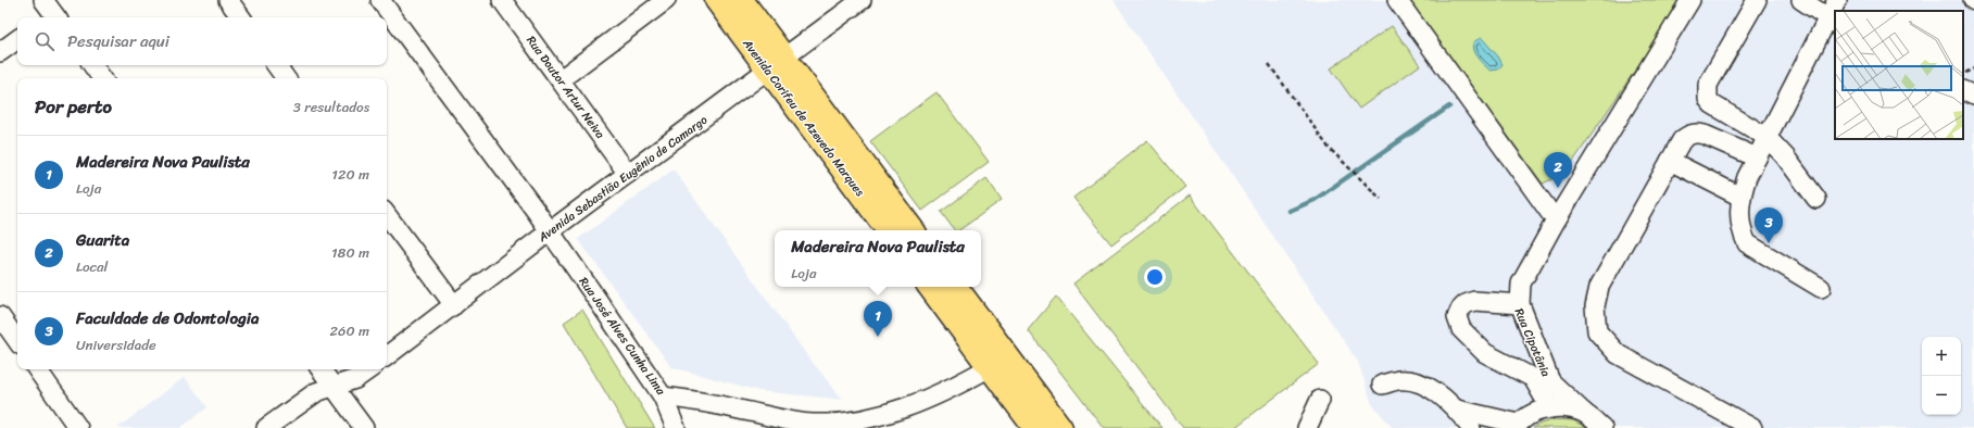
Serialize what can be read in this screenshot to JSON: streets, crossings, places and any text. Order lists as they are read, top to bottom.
{
  "streets": {
    "main road": ["Avenida Corifeu de Azevedo Marques"],
    "street": [
      "Rua Doutor Artur Neiva",
      "Avenida Sebastião Eugênio de Camargo",
      "Rua José Alves Cunha Lima",
      "Rua Cipotânia"
    ]
  },
  "crossings": [
    ["Rua Doutor Artur Neiva", "Avenida Sebastião Eugênio de Camargo"],
    ["Avenida Corifeu de Azevedo Marques", "Avenida Sebastião Eugênio de Camargo"],
    ["Avenida Sebastião Eugênio de Camargo", "Rua José Alves Cunha Lima"]
  ],
  "page": {
    "search": "Pesquisar aqui",
    "heading": ["Por perto", "3 resultados"],
    "list": [
      {
        "mark": "1",
        "name": "Madereira Nova Paulista",
        "note": "Loja",
        "value": "120 m"
      },
      {
        "mark": "2",
        "name": "Guarita",
        "note": "Local",
        "value": "180 m"
      },
      {
        "mark": "3",
        "name": "Faculdade de Odontologia",
        "note": "Universidade",
        "value": "260 m"
      }
    ],
    "pins": ["2", "3", "1"],
    "popup": ["Madereira Nova Paulista", "Loja"],
    "map_buttons": ["+", "−"]
  }
}
